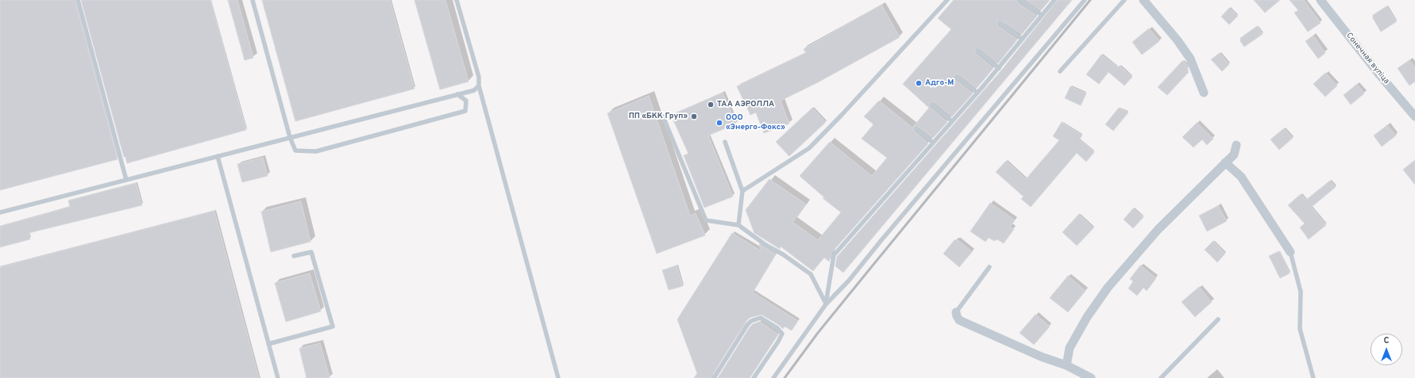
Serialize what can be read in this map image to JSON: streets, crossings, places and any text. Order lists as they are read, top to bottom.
{
  "streets": {
    "street": ["Сонечная вуліца"]
  },
  "places": [
    "Адго-М",
    "ТАА АЭРОЛЛА",
    "ПП «БКК Груп»",
    "ООО «Энерго-Фокс»"
  ],
  "north": "top"
}
